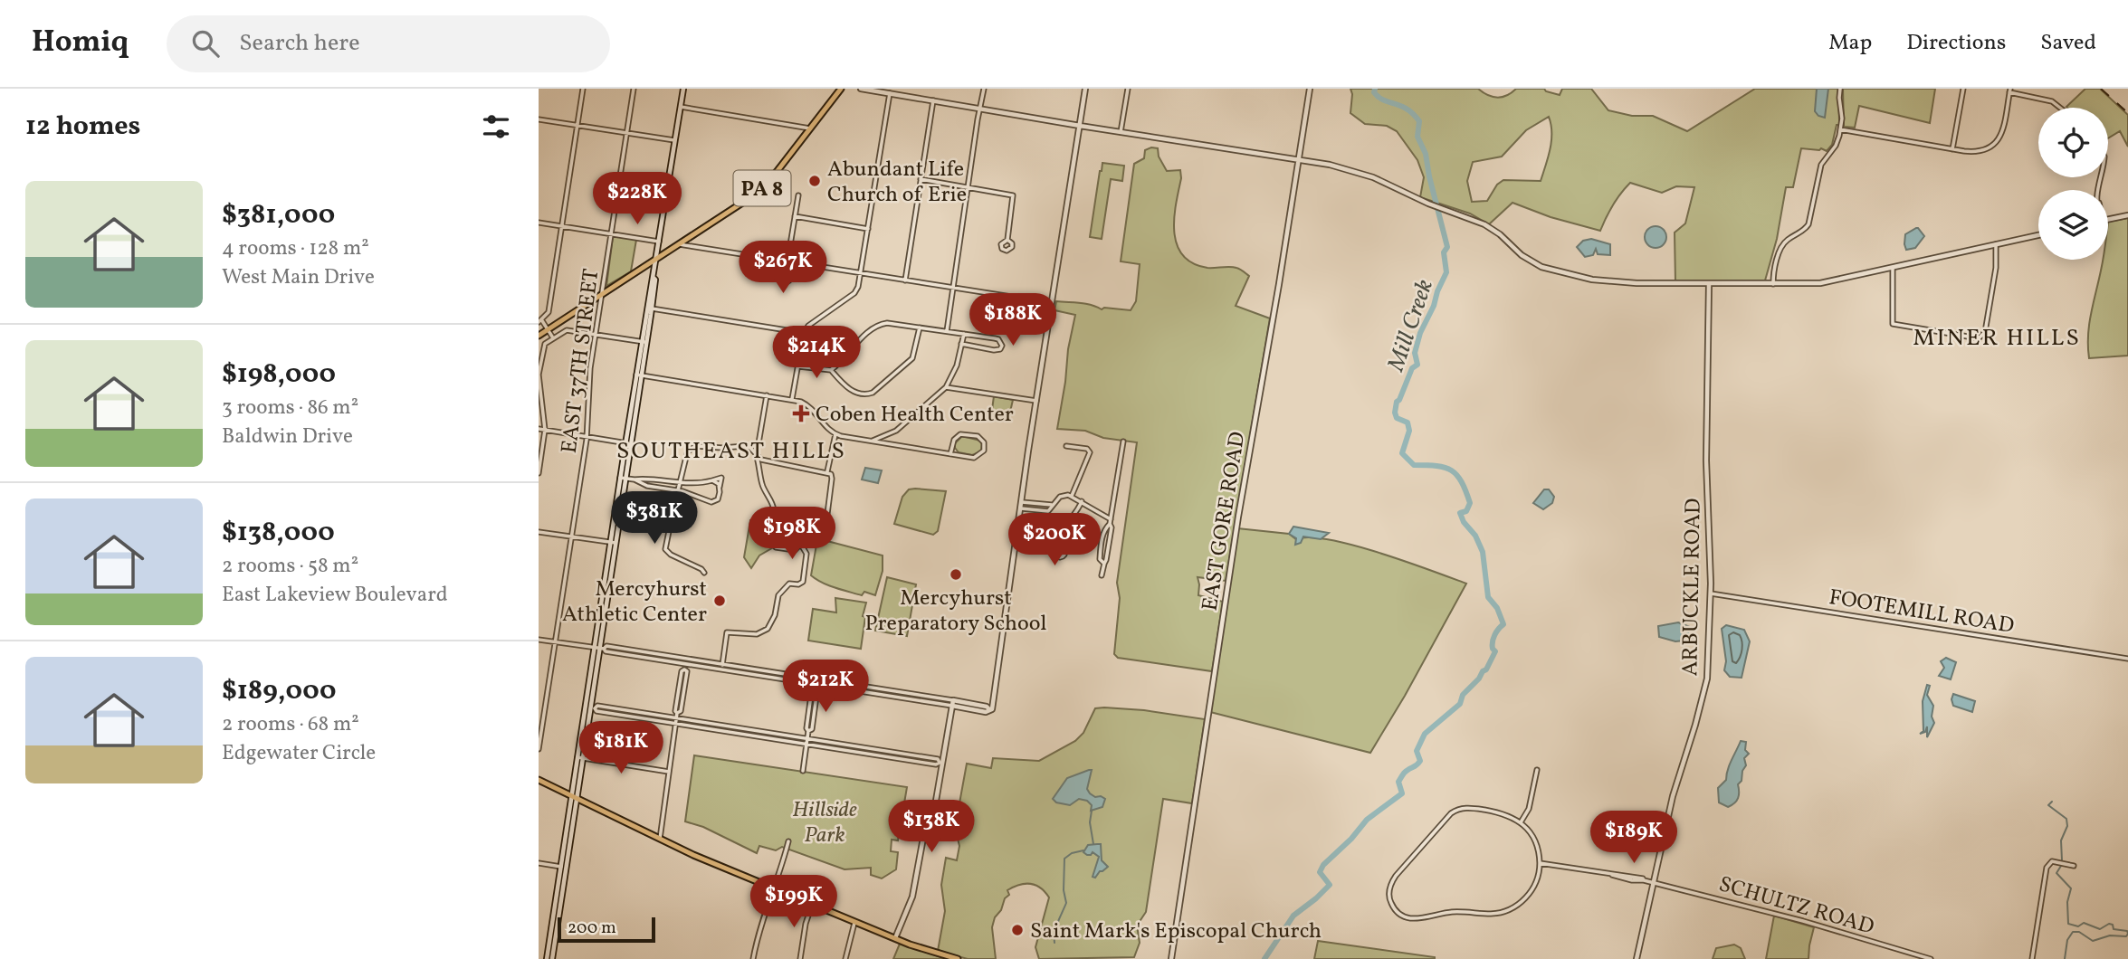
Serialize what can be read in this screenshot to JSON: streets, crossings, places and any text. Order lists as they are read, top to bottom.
{
  "streets": {
    "main road": ["PA 8"],
    "street": [
      "EAST 37TH STREET",
      "EAST GORE ROAD",
      "ARBUCKLE ROAD",
      "FOOTEMILL ROAD",
      "SCHULTZ ROAD"
    ]
  },
  "crossings": [
    ["PA 8", "EAST 37TH STREET"],
    ["ARBUCKLE ROAD", "FOOTEMILL ROAD"],
    ["ARBUCKLE ROAD", "SCHULTZ ROAD"]
  ],
  "districts": ["MINER HILLS", "SOUTHEAST HILLS"],
  "water": ["Mill Creek"],
  "parks": ["Hillside Park"],
  "places": {
    "other": [
      "Abundant Life Church of Erie",
      "Mercyhurst Preparatory School",
      "Mercyhurst Athletic Center",
      "Saint Mark's Episcopal Church"
    ],
    "health": ["Coben Health Center"]
  },
  "scale_bar": "200 m",
  "page": {
    "header": "Homiq",
    "search": "Search here",
    "nav": ["Map", "Directions", "Saved"],
    "heading": "12 homes",
    "list": [
      {
        "name": "$381,000",
        "note": "4 rooms · 128 m² · West Main Drive"
      },
      {
        "name": "$198,000",
        "note": "3 rooms · 86 m² · Baldwin Drive"
      },
      {
        "name": "$138,000",
        "note": "2 rooms · 58 m² · East Lakeview Boulevard"
      },
      {
        "name": "$189,000",
        "note": "2 rooms · 68 m² · Edgewater Circle"
      }
    ],
    "price": [
      "$228K",
      "$267K",
      "$188K",
      "$214K",
      "$381K",
      "$198K",
      "$200K",
      "$212K",
      "$181K",
      "$138K",
      "$189K",
      "$199K"
    ],
    "scale": "200 m"
  }
}
